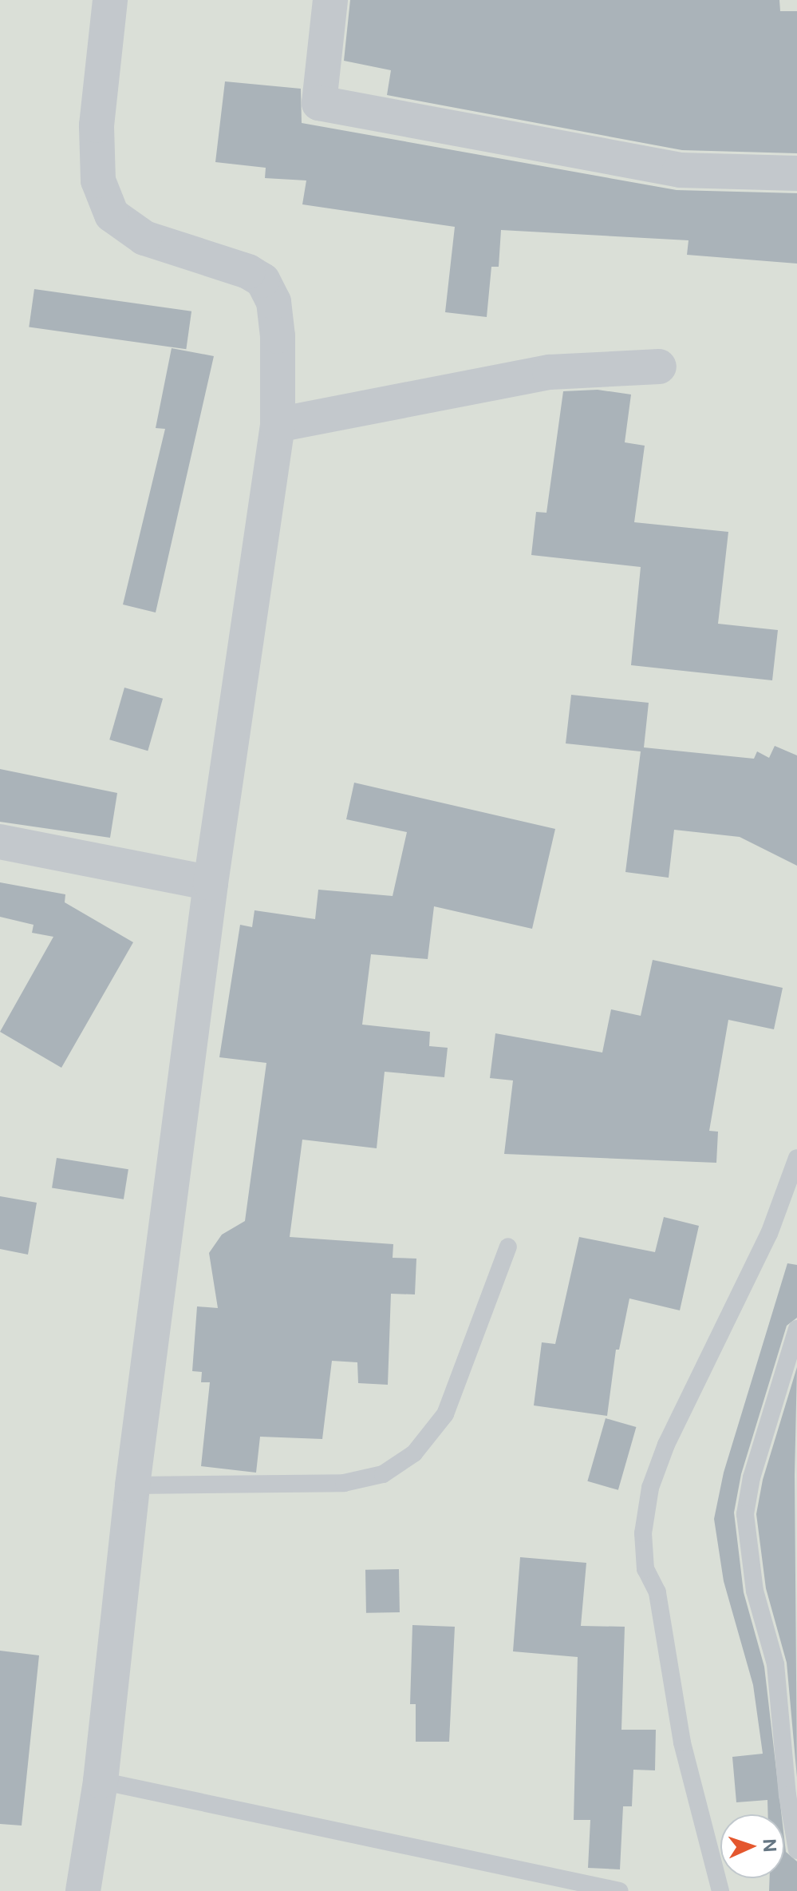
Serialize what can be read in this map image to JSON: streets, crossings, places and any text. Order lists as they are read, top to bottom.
{
  "north": "right"
}
